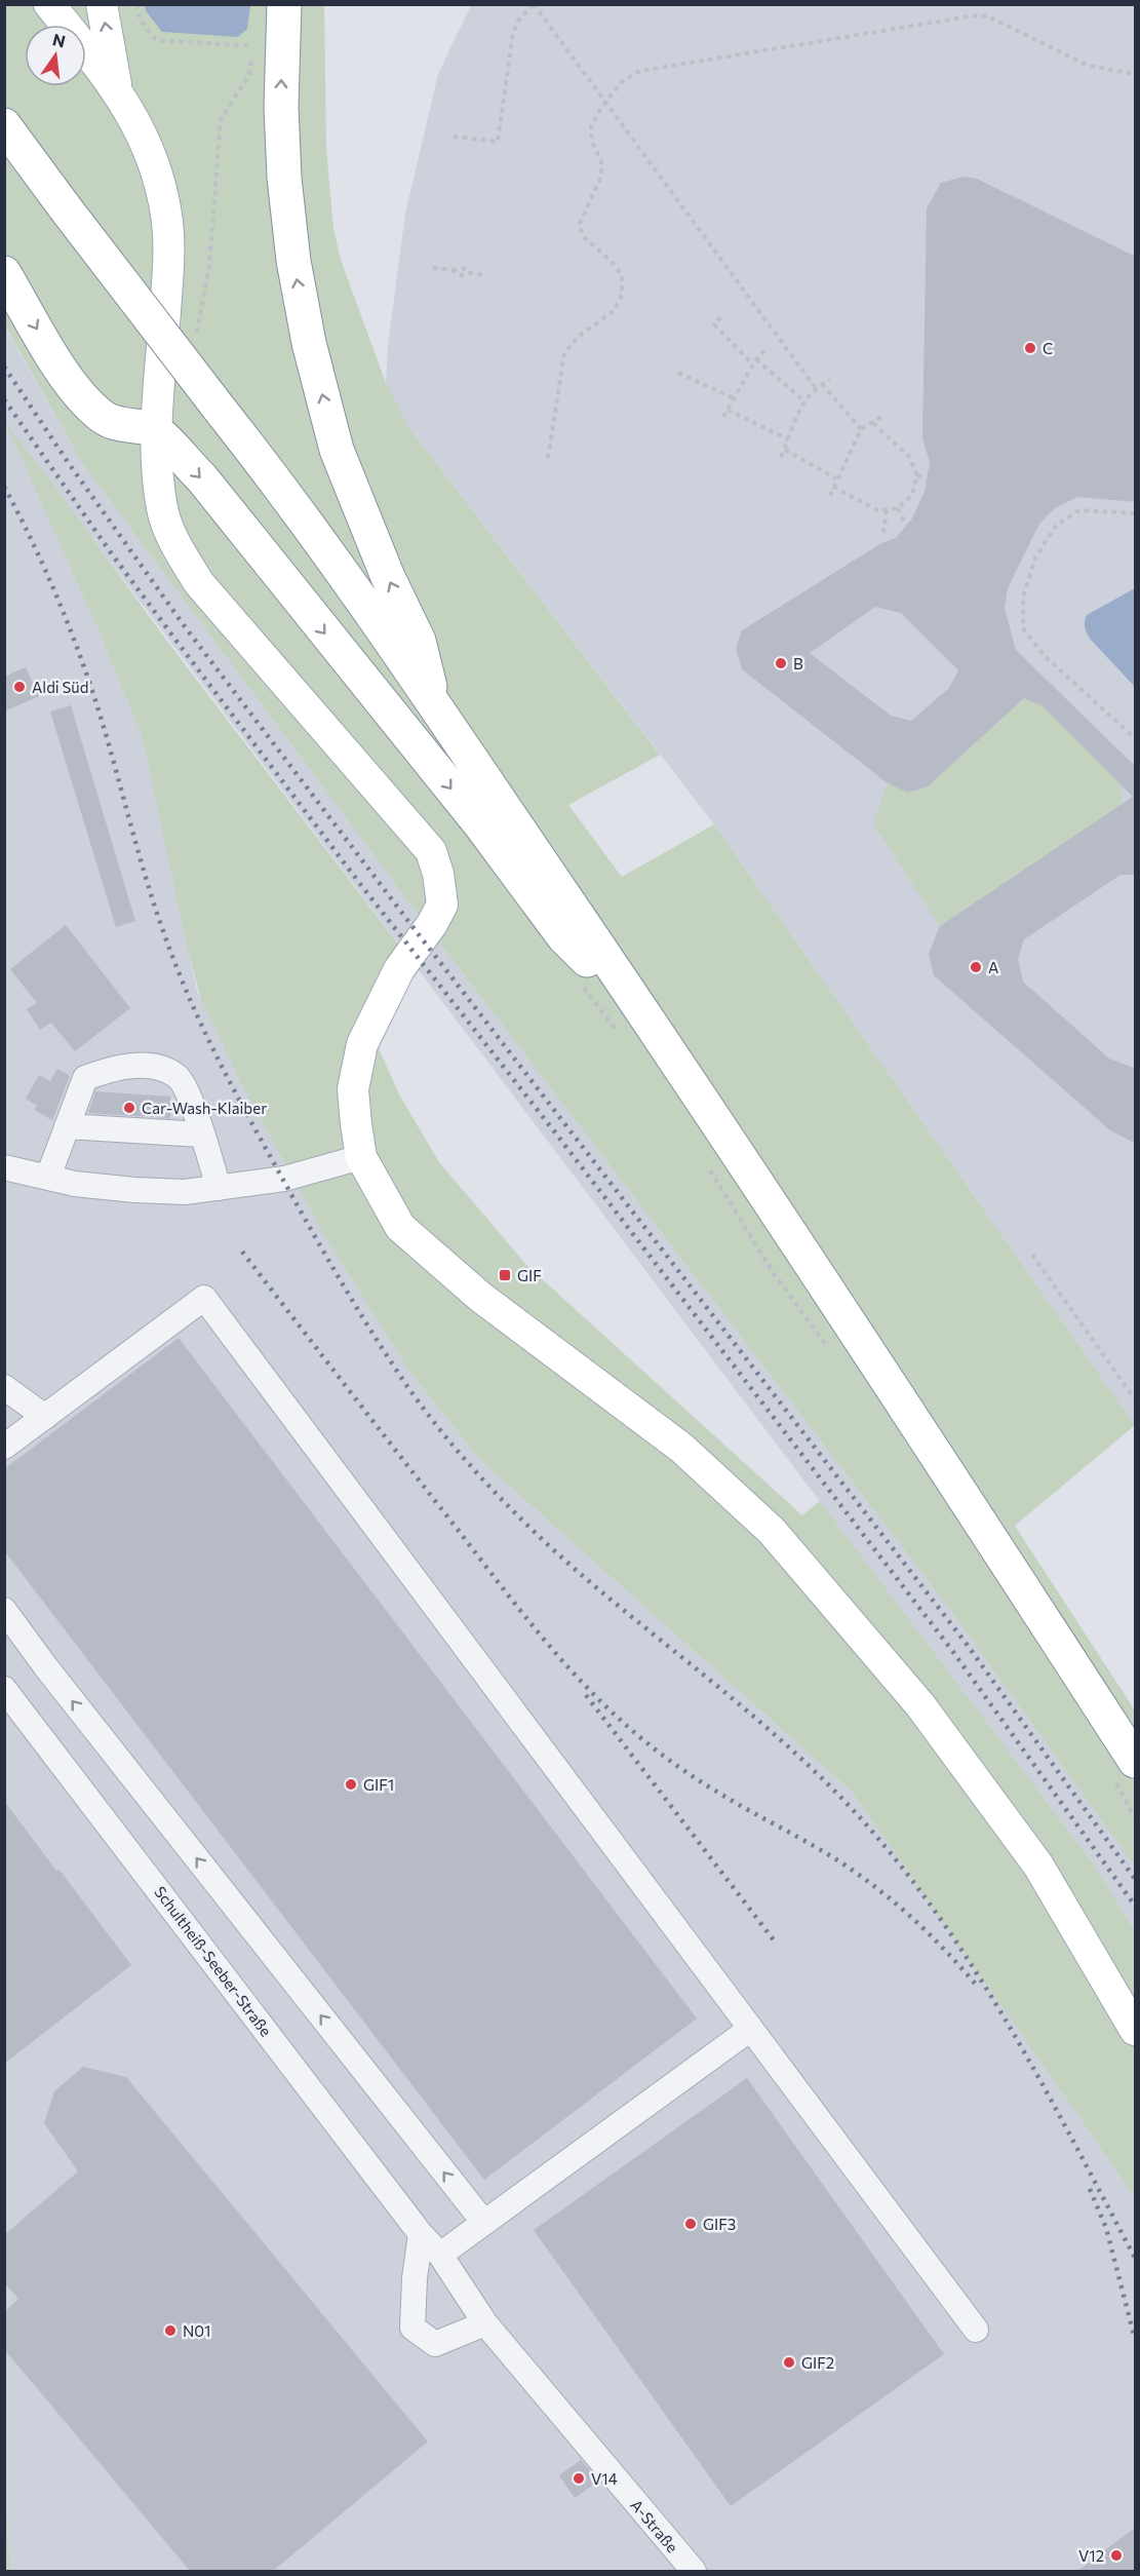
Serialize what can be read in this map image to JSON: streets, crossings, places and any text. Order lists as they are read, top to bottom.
{
  "streets": {
    "street": ["Schultheiß-Seeber-Straße", "A-Straße"]
  },
  "crossings": [
    ["Schultheiß-Seeber-Straße", "A-Straße"]
  ],
  "places": {
    "other": [
      "C",
      "B",
      "Aldi Süd",
      "A",
      "Car-Wash-Klaiber",
      "GIF1",
      "GIF3",
      "N01",
      "GIF2",
      "V14",
      "V12"
    ],
    "transit": ["GIF"]
  },
  "north": "top"
}
